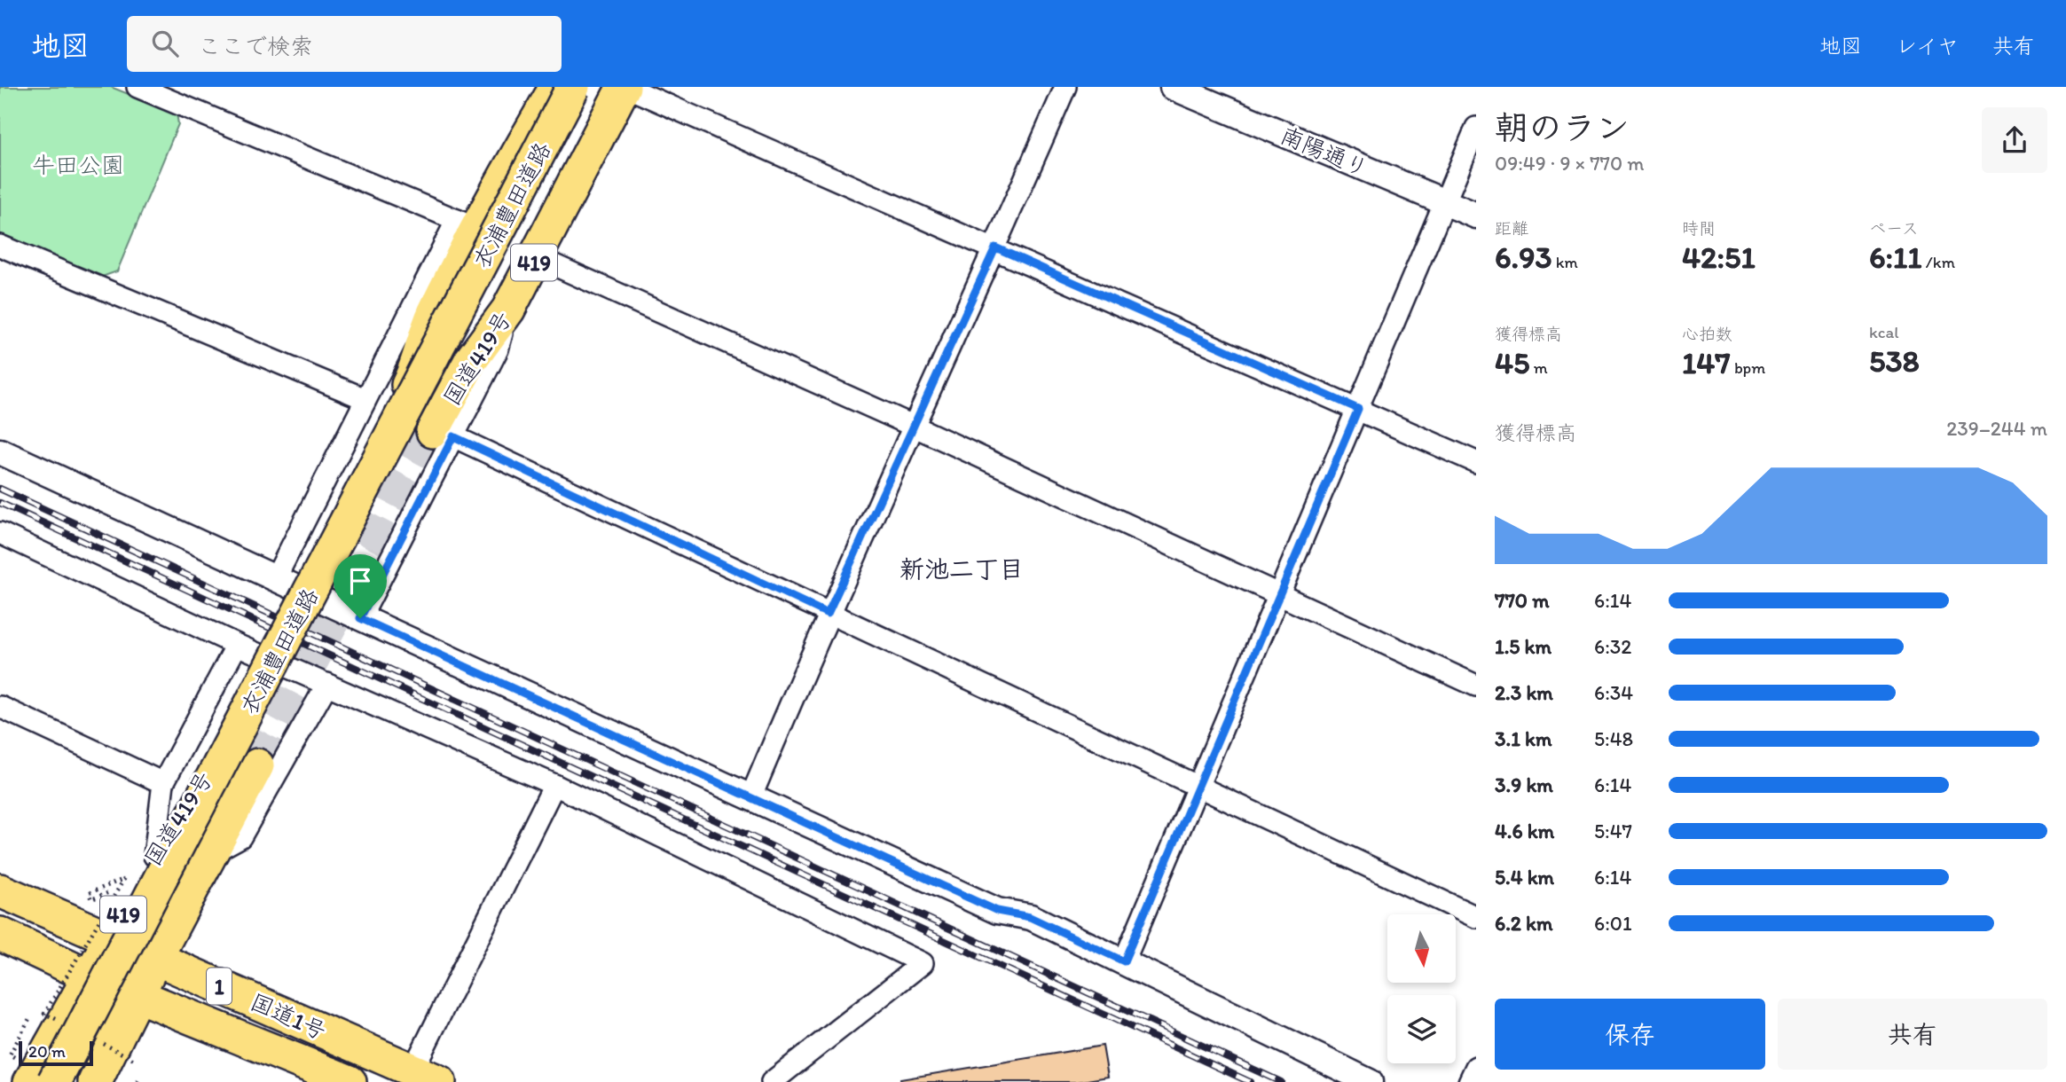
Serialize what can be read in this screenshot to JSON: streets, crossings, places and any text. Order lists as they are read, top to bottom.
{
  "streets": {
    "highway": [
      "衣浦豊田道路",
      "419",
      "国道419号",
      "1",
      "国道1号"
    ],
    "street": ["南陽通り"]
  },
  "crossings": [
    ["419", "国道419号"],
    ["国道419号", "国道1号"]
  ],
  "districts": ["新池二丁目"],
  "parks": ["牛田公園"],
  "scale_bar": "20 m",
  "north": "bottom",
  "page": {
    "header": "地図",
    "search": "ここで検索",
    "nav": ["地図", "レイヤ", "共有"],
    "heading": ["朝のラン", "09:49 · 9 × 770 m"],
    "stats": [
      ["距離", "6.93 km"],
      ["時間", "42:51"],
      ["ペース", "6:11 /km"],
      ["獲得標高", "45 m"],
      ["心拍数", "147 bpm"],
      ["kcal", "538"]
    ],
    "chart": ["獲得標高", "239–244 m"],
    "list": [
      {
        "name": "770 m",
        "note": "6:14"
      },
      {
        "name": "1.5 km",
        "note": "6:32"
      },
      {
        "name": "2.3 km",
        "note": "6:34"
      },
      {
        "name": "3.1 km",
        "note": "5:48"
      },
      {
        "name": "3.9 km",
        "note": "6:14"
      },
      {
        "name": "4.6 km",
        "note": "5:47"
      },
      {
        "name": "5.4 km",
        "note": "6:14"
      },
      {
        "name": "6.2 km",
        "note": "6:01"
      }
    ],
    "buttons": ["保存", "共有"],
    "scale": "20 m"
  }
}
